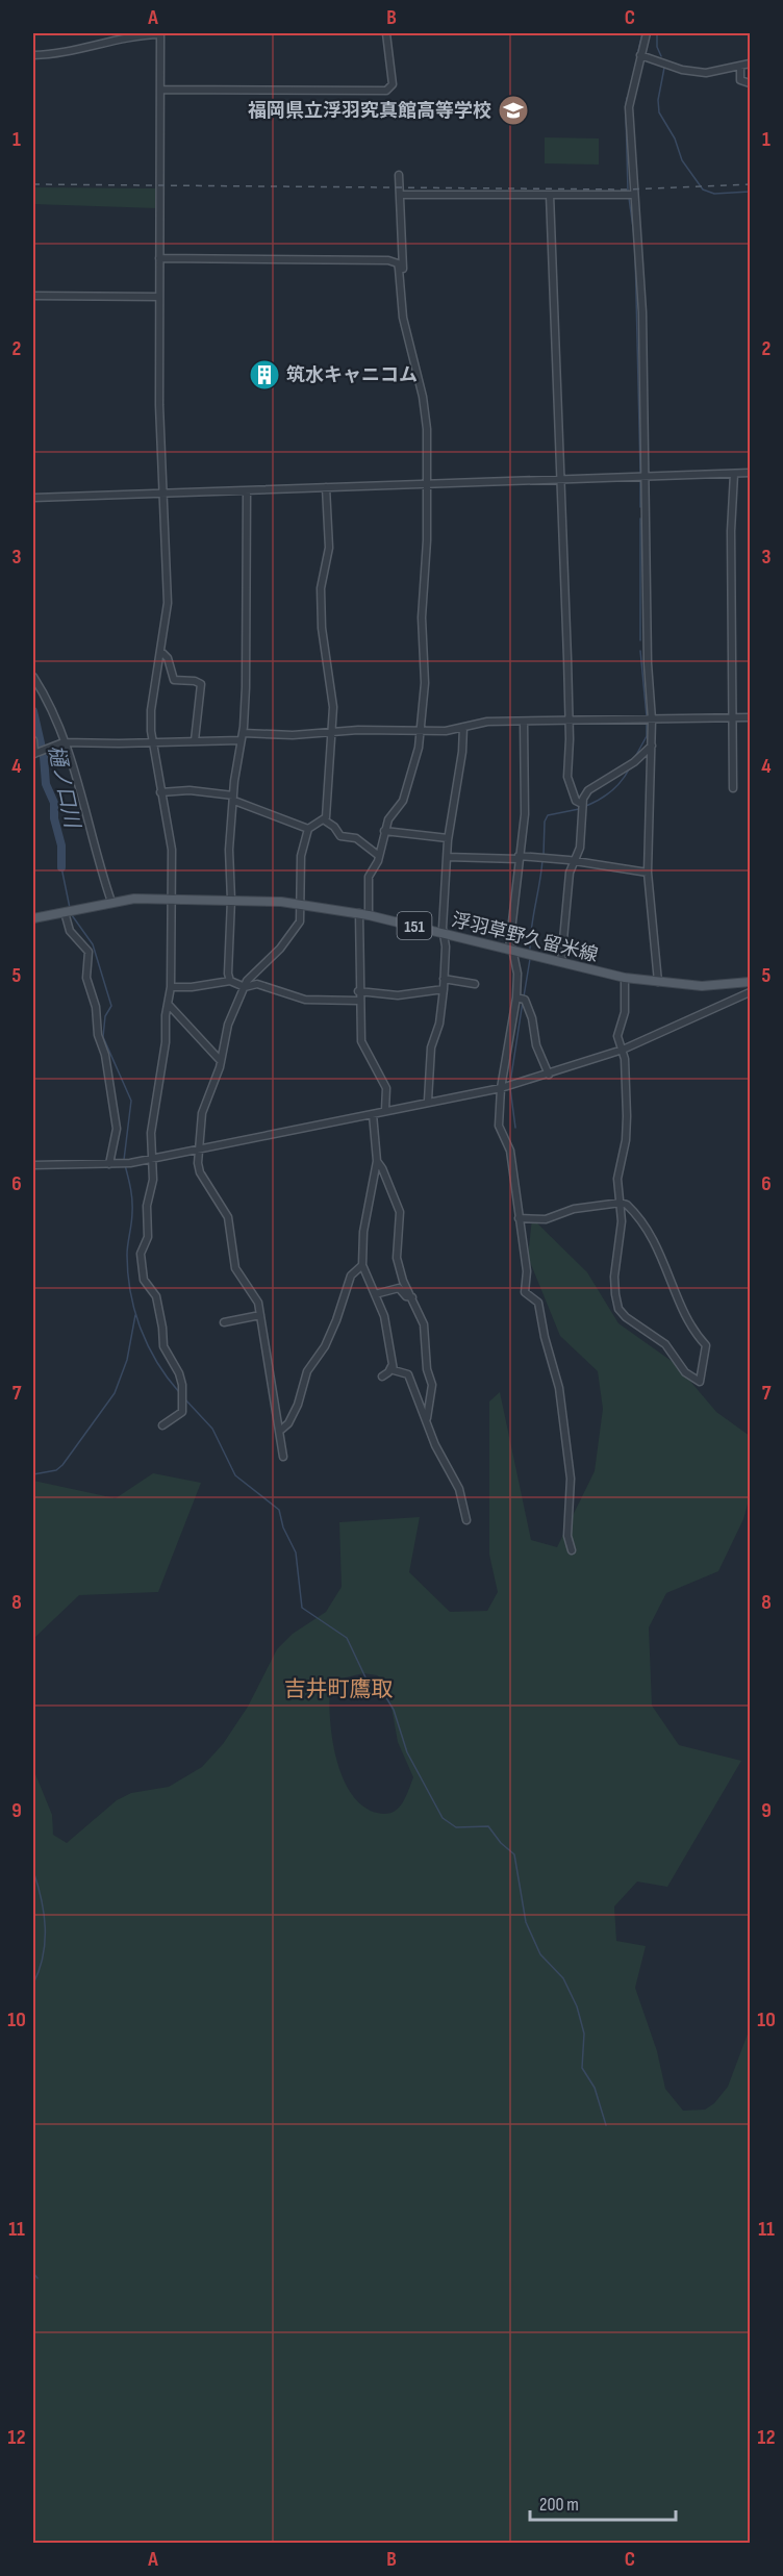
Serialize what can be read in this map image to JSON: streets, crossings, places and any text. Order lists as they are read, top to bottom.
{
  "streets": {
    "main road": ["151", "浮羽草野久留米線"]
  },
  "districts": ["吉井町鷹取"],
  "water": ["樋ノ口川"],
  "places": {
    "school or university": ["福岡県立浮羽究真館高等学校"],
    "building": ["筑水キャニコム"]
  },
  "scale_bar": "200 m",
  "grid": {
    "columns": ["A", "B", "C"],
    "rows": [
      "1",
      "2",
      "3",
      "4",
      "5",
      "6",
      "7",
      "8",
      "9",
      "10",
      "11",
      "12"
    ]
  }
}
